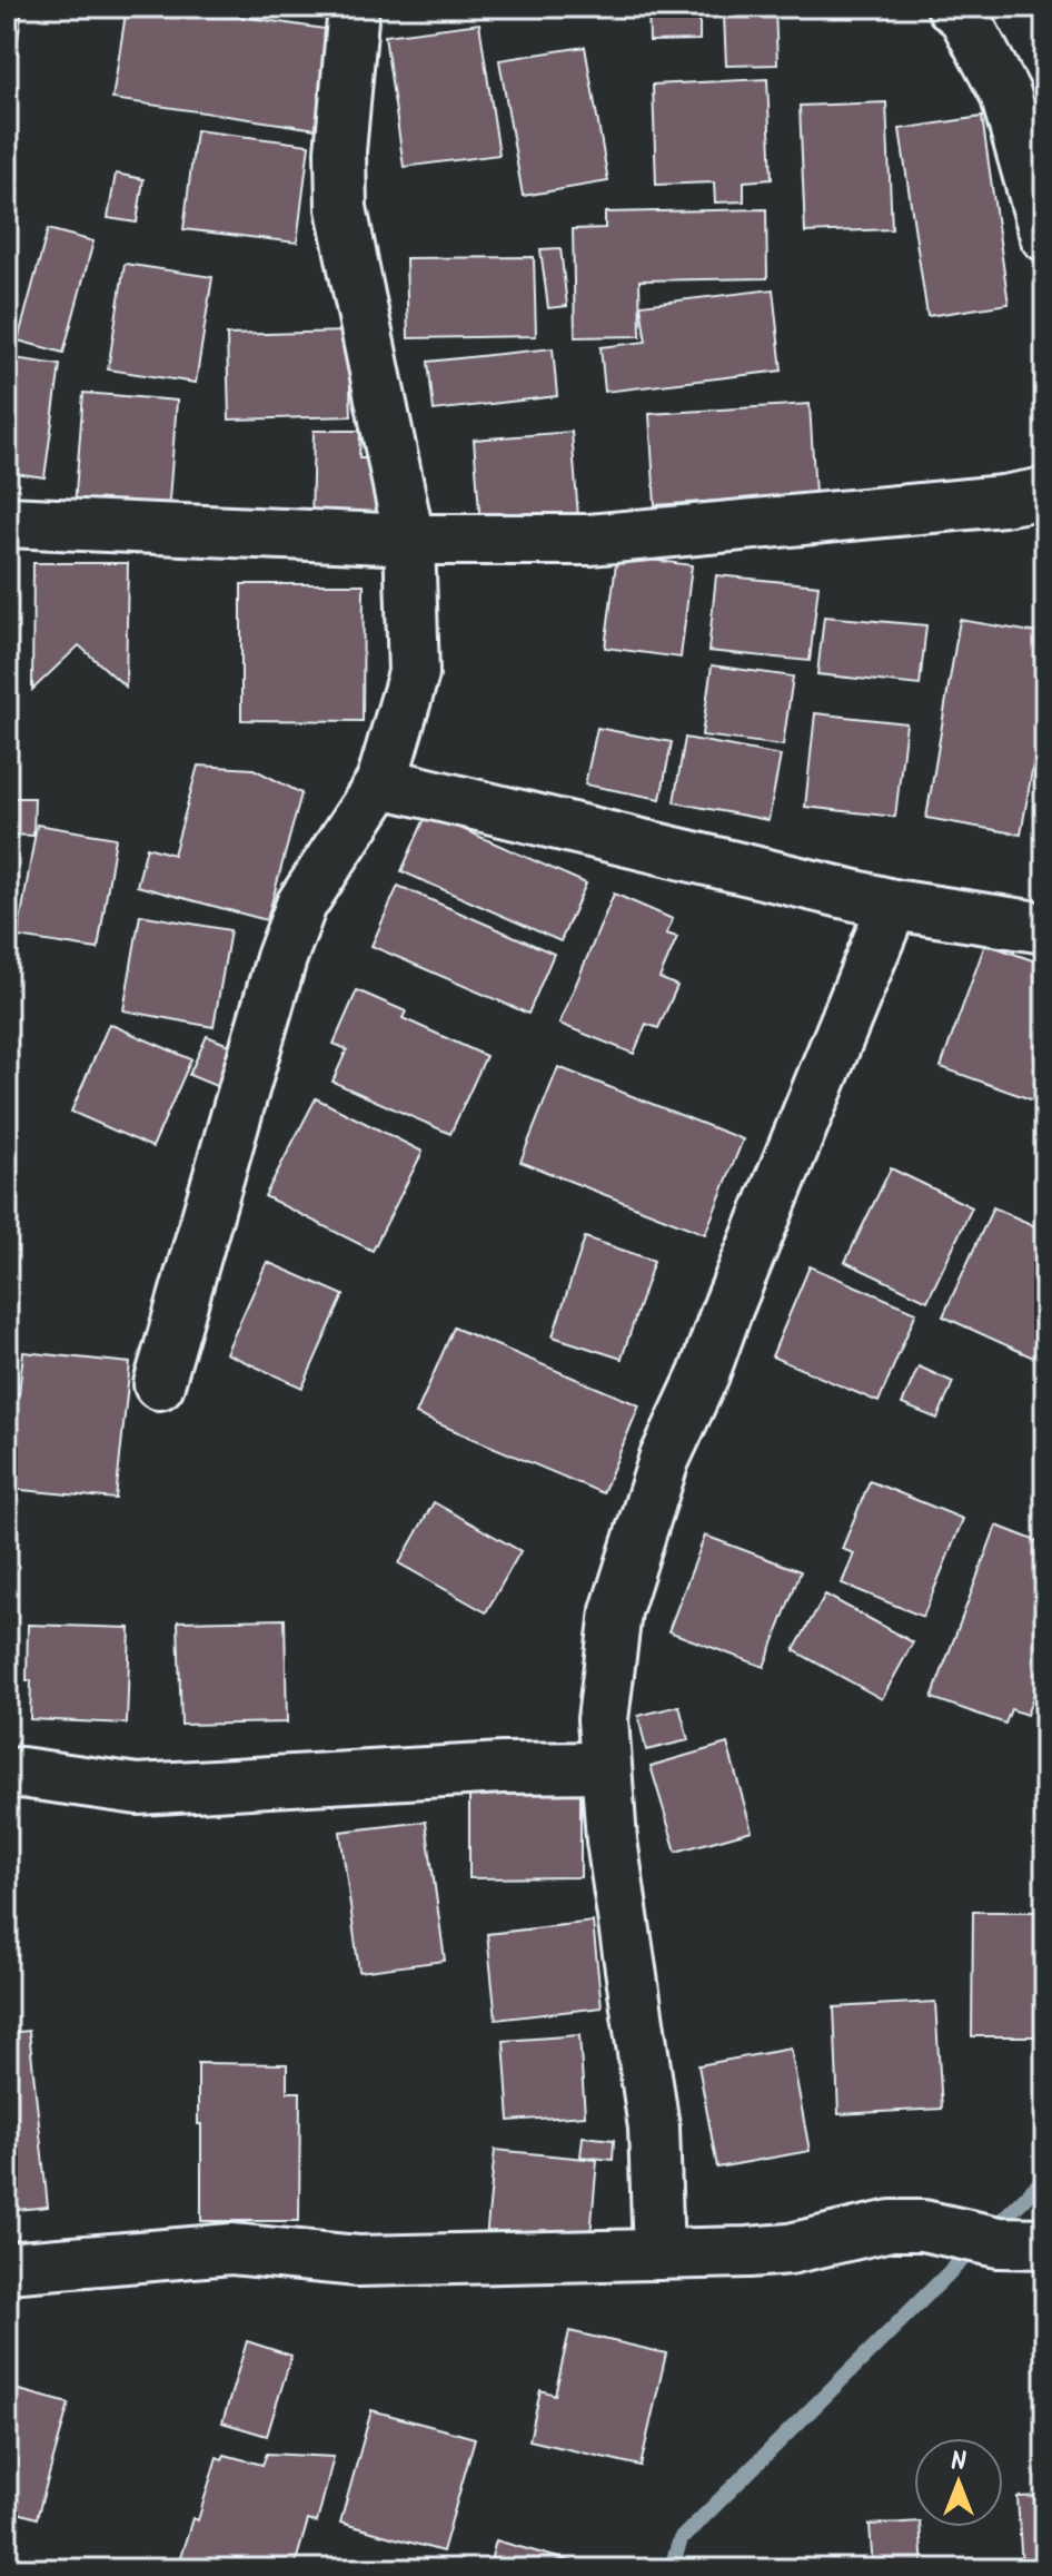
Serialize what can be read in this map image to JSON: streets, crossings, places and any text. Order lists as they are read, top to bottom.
{
  "north": "top"
}
